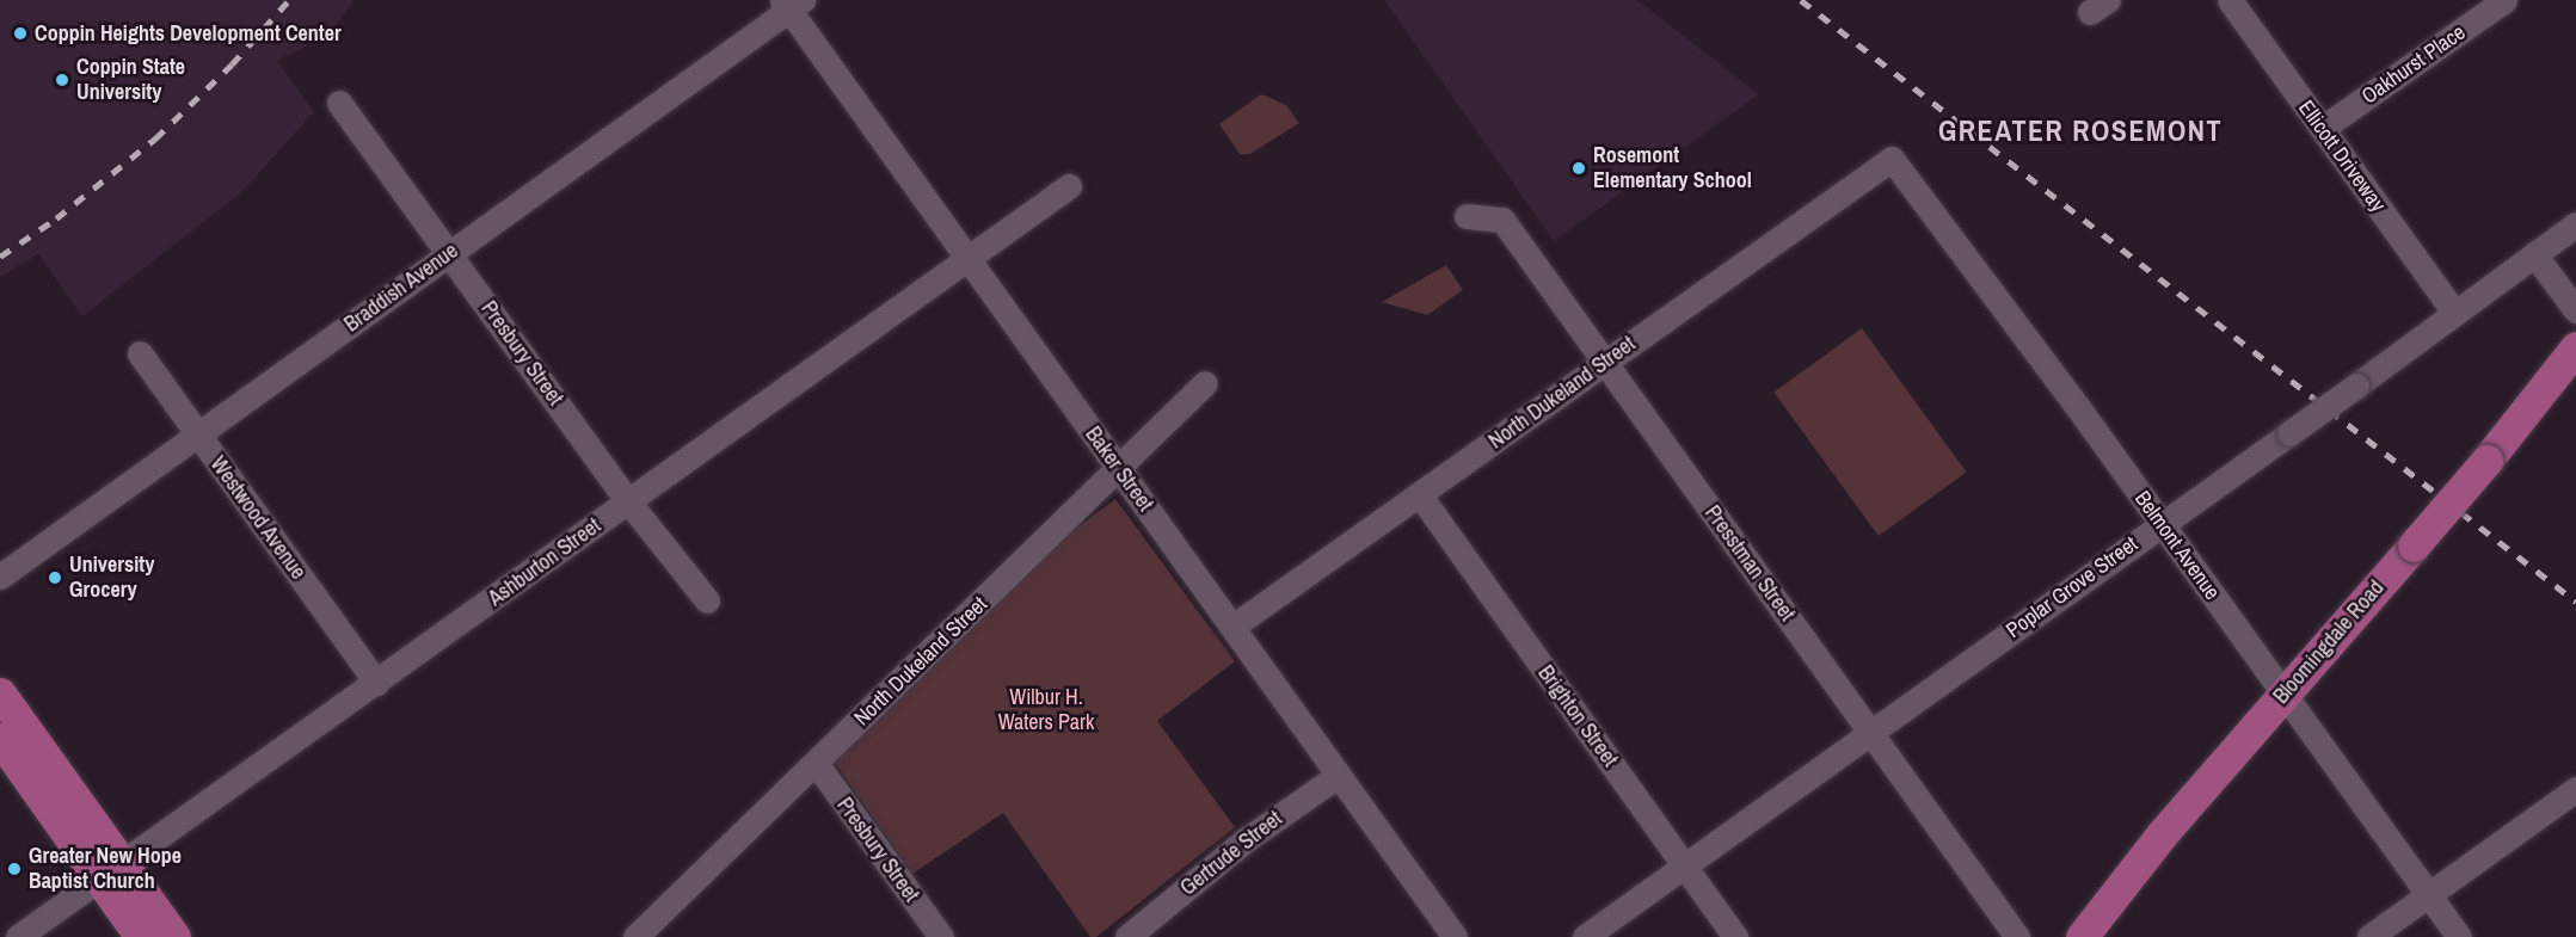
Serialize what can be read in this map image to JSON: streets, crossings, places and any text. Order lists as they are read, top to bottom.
{
  "streets": {
    "main road": ["Bloomingdale Road"],
    "street": [
      "Oakhurst Place",
      "Ellicott Driveway",
      "Braddish Avenue",
      "Presbury Street",
      "North Dukeland Street",
      "Baker Street",
      "Westwood Avenue",
      "Belmont Avenue",
      "Ashburton Street",
      "Presstman Street",
      "Poplar Grove Street",
      "Brighton Street",
      "Gertrude Street"
    ]
  },
  "crossings": [
    ["Oakhurst Place", "Ellicott Driveway"],
    ["Ellicott Driveway", "Poplar Grove Street"],
    ["Braddish Avenue", "Presbury Street"],
    ["Braddish Avenue", "Baker Street"],
    ["Braddish Avenue", "Westwood Avenue"],
    ["Presbury Street", "North Dukeland Street"],
    ["Presbury Street", "Ashburton Street"],
    ["North Dukeland Street", "Baker Street"],
    ["North Dukeland Street", "Belmont Avenue"],
    ["North Dukeland Street", "Presstman Street"],
    ["North Dukeland Street", "Brighton Street"],
    ["Baker Street", "Ashburton Street"],
    ["Baker Street", "Gertrude Street"],
    ["Westwood Avenue", "Ashburton Street"],
    ["Belmont Avenue", "Poplar Grove Street"],
    ["Belmont Avenue", "Bloomingdale Road"],
    ["Presstman Street", "Poplar Grove Street"],
    ["Poplar Grove Street", "Brighton Street"]
  ],
  "districts": ["GREATER ROSEMONT"],
  "parks": ["Wilbur H. Waters Park"],
  "places": [
    "Coppin Heights Development Center",
    "Coppin State University",
    "Rosemont Elementary School",
    "University Grocery",
    "Greater New Hope Baptist Church"
  ]
}
